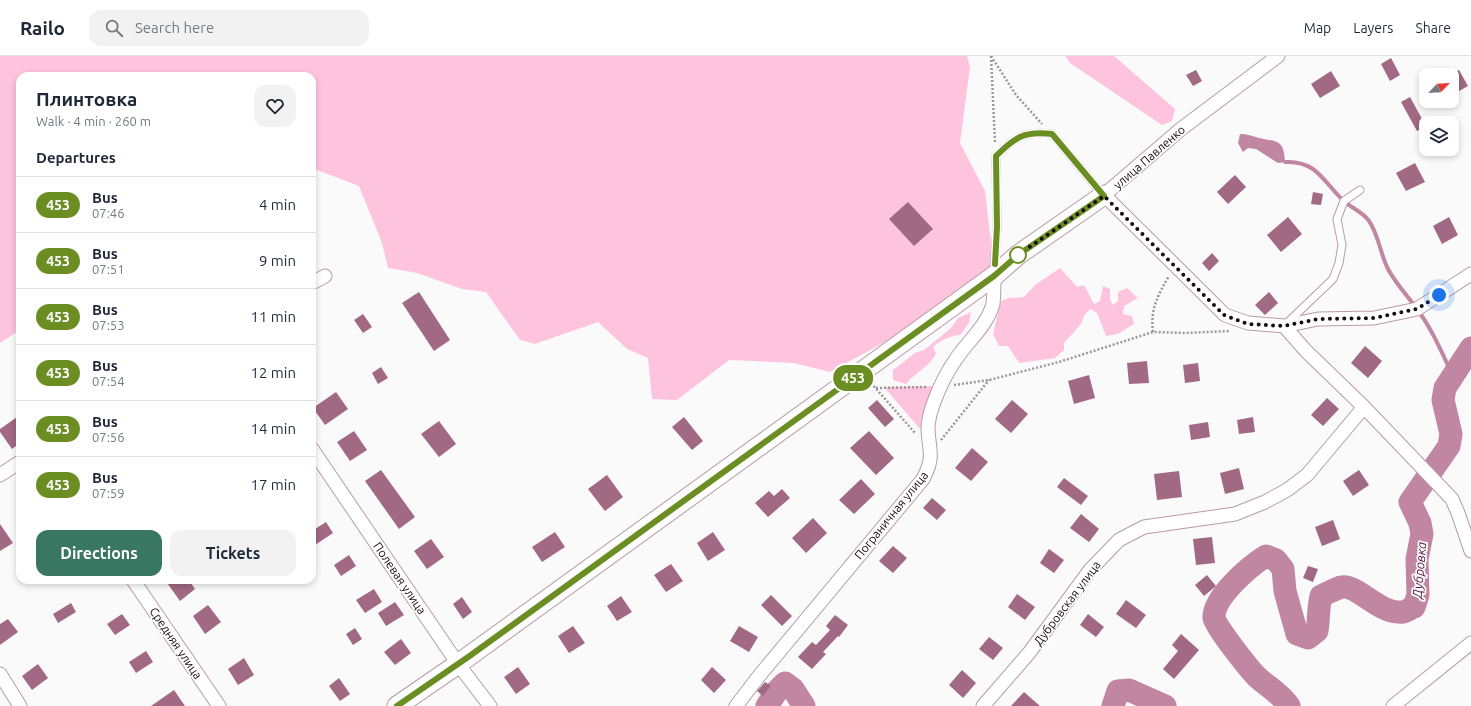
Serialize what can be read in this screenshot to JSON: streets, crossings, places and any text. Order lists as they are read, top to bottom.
{
  "streets": {
    "street": [
      "улица Павленко",
      "Пограничная улица",
      "Полевая улица",
      "Дубровская улица",
      "Средняя улица"
    ]
  },
  "crossings": [
    ["улица Павленко", "Пограничная улица"],
    ["улица Павленко", "Полевая улица"]
  ],
  "water": ["Дубровка"],
  "lines": ["bus line 453"],
  "north": "top right",
  "page": {
    "header": "Railo",
    "search": "Search here",
    "nav": ["Map", "Layers", "Share"],
    "on_map": "453",
    "heading": [
      ["Плинтовка", "Walk · 4 min · 260 m"],
      "Departures"
    ],
    "list": [
      {
        "mark": "453",
        "name": "Bus",
        "note": "07:46",
        "value": "4 min"
      },
      {
        "mark": "453",
        "name": "Bus",
        "note": "07:51",
        "value": "9 min"
      },
      {
        "mark": "453",
        "name": "Bus",
        "note": "07:53",
        "value": "11 min"
      },
      {
        "mark": "453",
        "name": "Bus",
        "note": "07:54",
        "value": "12 min"
      },
      {
        "mark": "453",
        "name": "Bus",
        "note": "07:56",
        "value": "14 min"
      },
      {
        "mark": "453",
        "name": "Bus",
        "note": "07:59",
        "value": "17 min"
      }
    ],
    "buttons": ["Directions", "Tickets"]
  }
}
